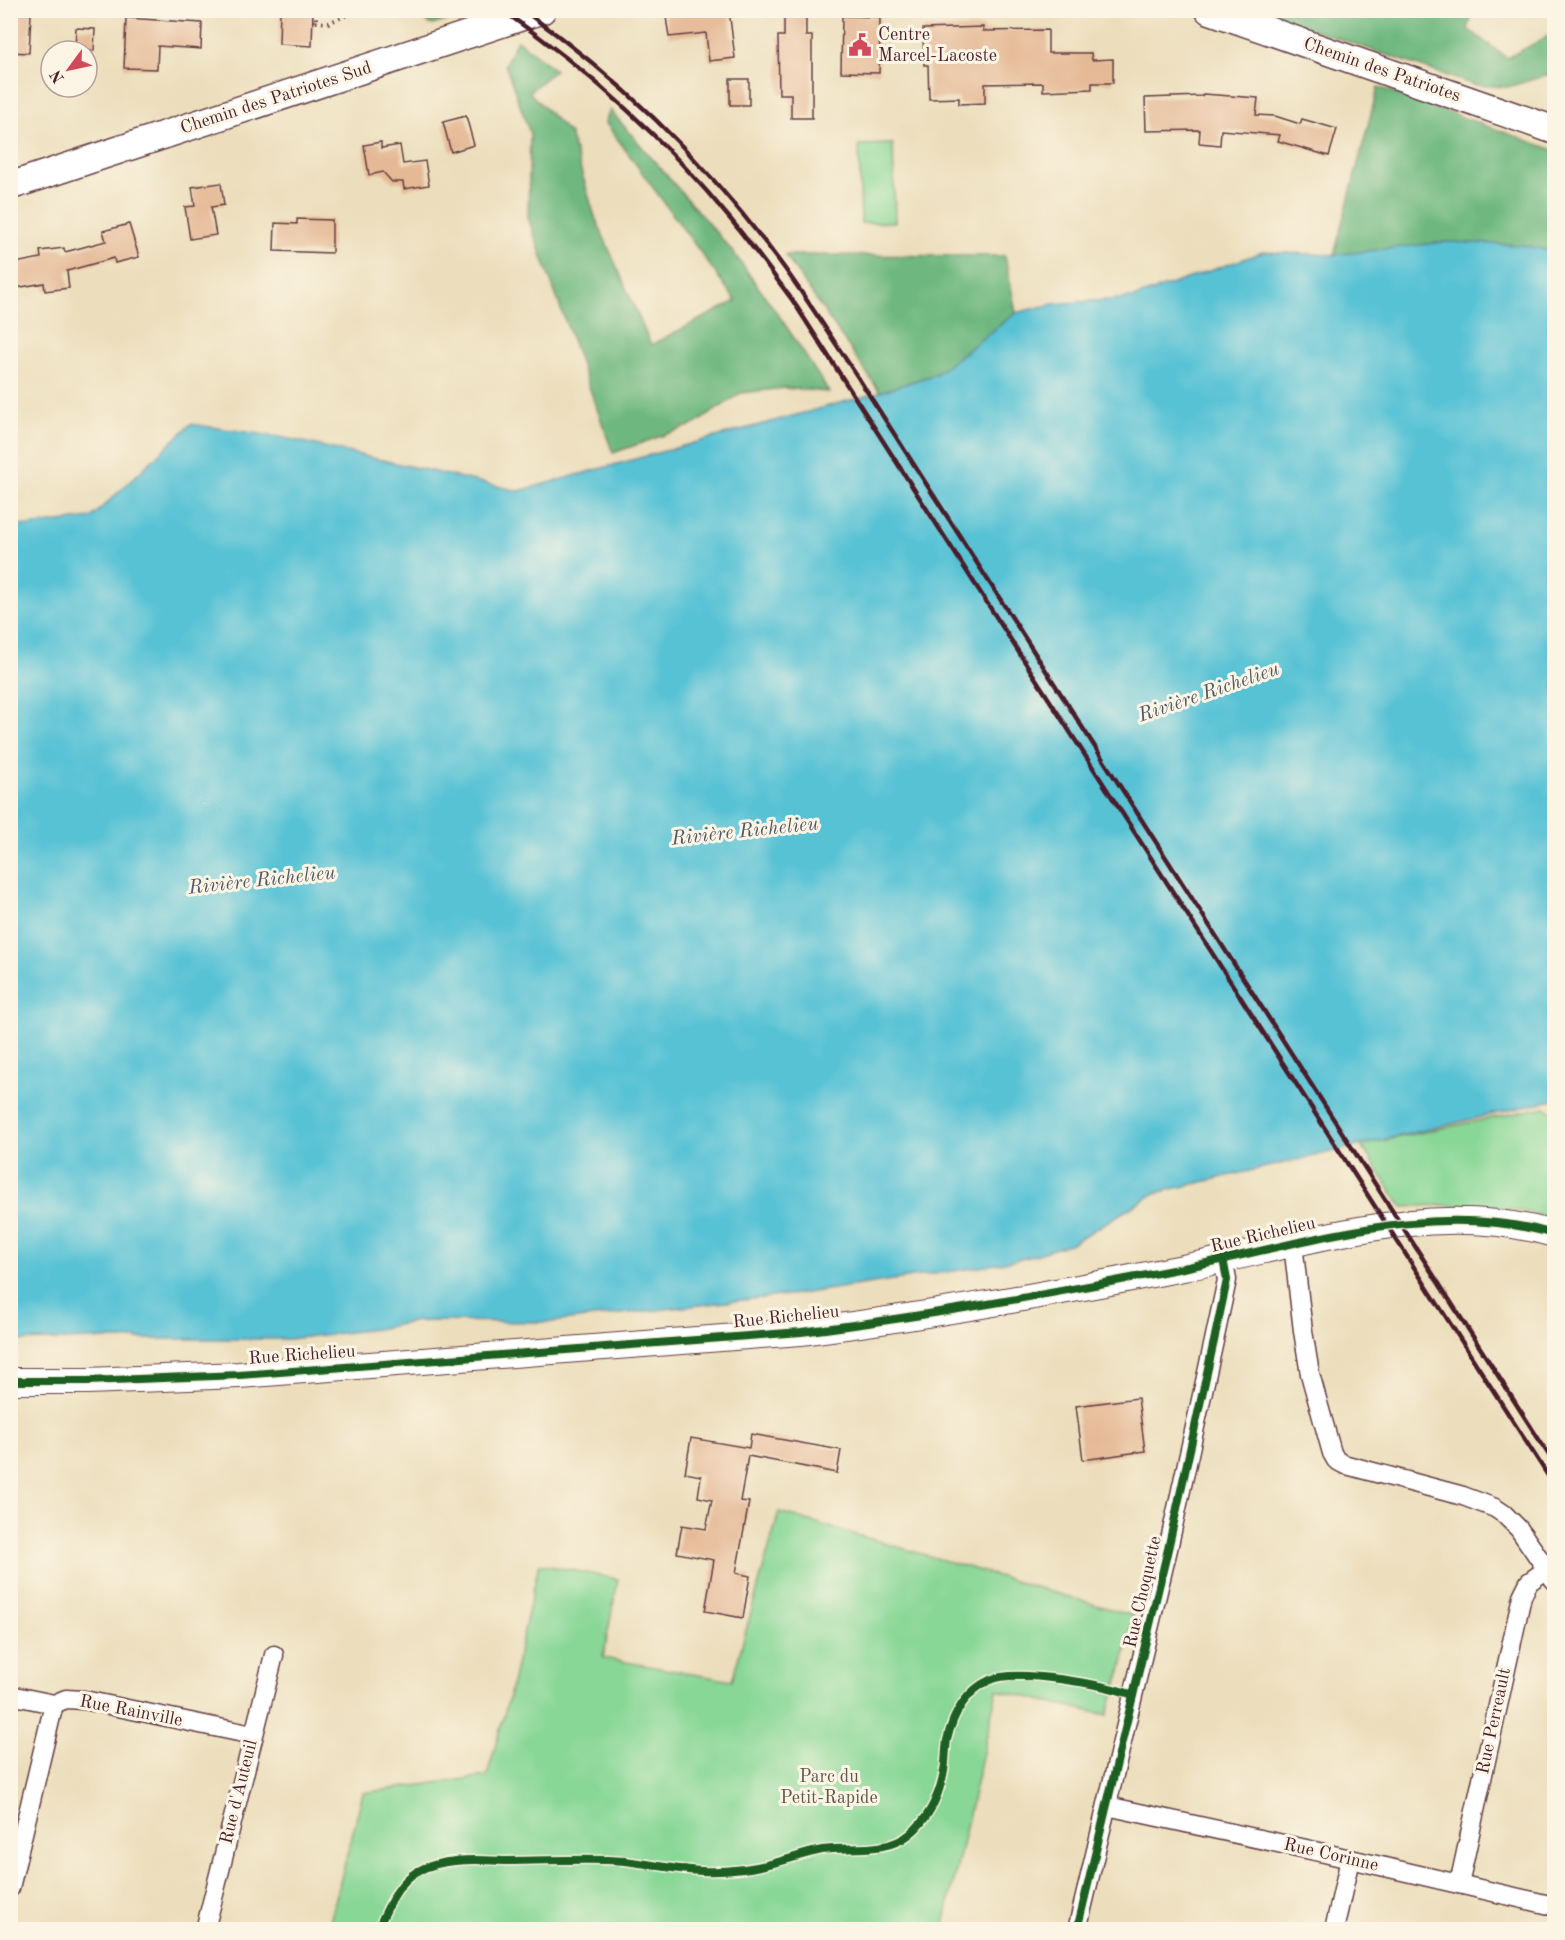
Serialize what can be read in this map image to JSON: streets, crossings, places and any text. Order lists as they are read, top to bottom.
{
  "streets": {
    "main road": ["Chemin des Patriotes", "Chemin des Patriotes Sud", "Rue Richelieu"],
    "street": [
      "Rue Choquette",
      "Rue Rainville",
      "Rue Perreault",
      "Rue d'Auteuil",
      "Rue Corinne"
    ]
  },
  "crossings": [
    ["Rue Richelieu", "Rue Choquette"],
    ["Rue Choquette", "Rue Corinne"],
    ["Rue Rainville", "Rue d'Auteuil"],
    ["Rue Perreault", "Rue Corinne"]
  ],
  "water": ["Rivière Richelieu"],
  "parks": ["Parc du Petit-Rapide"],
  "places": {
    "public building": ["Centre Marcel-Lacoste"]
  },
  "north": "bottom left"
}
